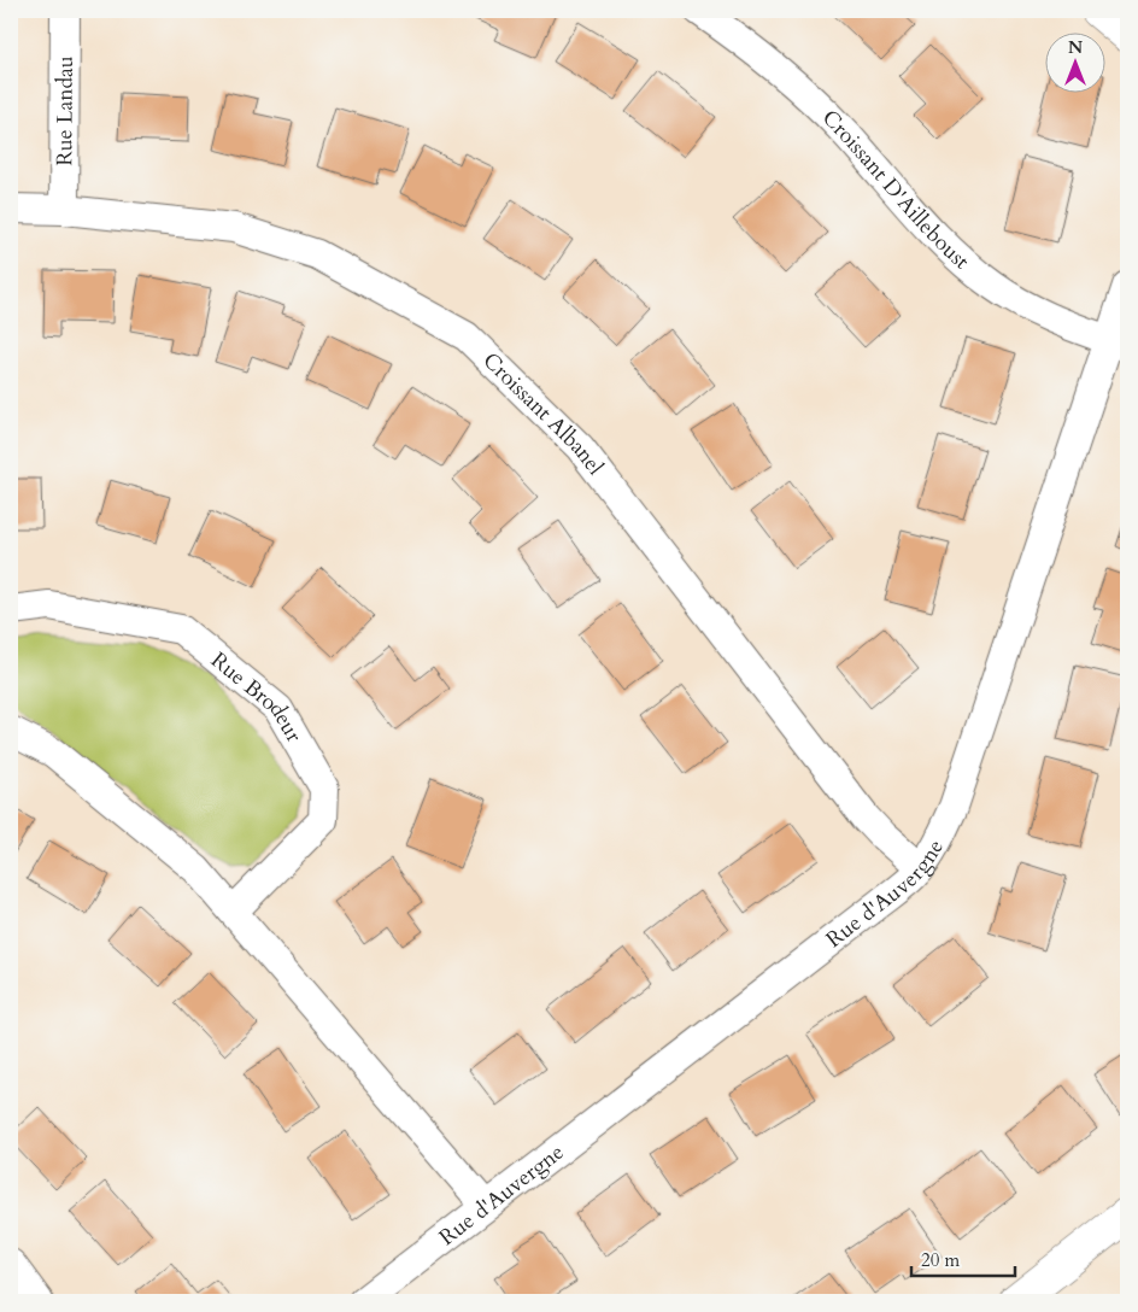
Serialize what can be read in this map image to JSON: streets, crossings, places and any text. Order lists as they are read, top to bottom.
{
  "streets": {
    "street": [
      "Rue Landau",
      "Croissant D'Ailleboust",
      "Croissant Albanel",
      "Rue Brodeur",
      "Rue d'Auvergne"
    ]
  },
  "crossings": [
    ["Rue Landau", "Croissant Albanel"],
    ["Croissant D'Ailleboust", "Rue d'Auvergne"],
    ["Croissant Albanel", "Rue d'Auvergne"]
  ],
  "scale_bar": "20 m",
  "north": "top"
}
